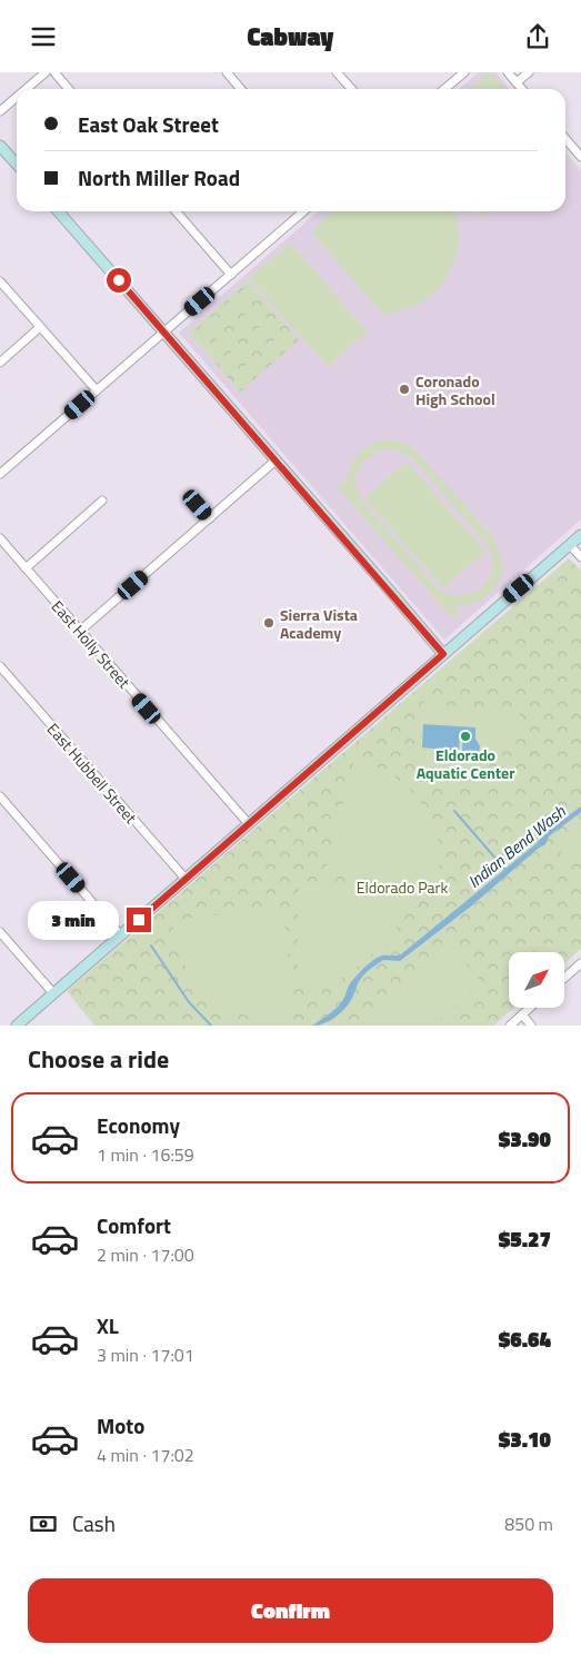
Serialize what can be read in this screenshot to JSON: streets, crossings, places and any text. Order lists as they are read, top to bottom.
{
  "streets": {
    "street": ["East Holly Street", "East Hubbell Street"]
  },
  "water": ["Indian Bend Wash"],
  "parks": ["Eldorado Park"],
  "places": ["Coronado High School", "Sierra Vista Academy", "Eldorado Aquatic Center"],
  "north": "top right",
  "page": {
    "header": "Cabway",
    "banner": ["East Oak Street", "North Miller Road"],
    "bubble": "3 min",
    "heading": "Choose a ride",
    "list": [
      {
        "name": "Economy",
        "note": "1 min · 16:59",
        "value": "$3.90"
      },
      {
        "name": "Comfort",
        "note": "2 min · 17:00",
        "value": "$5.27"
      },
      {
        "name": "XL",
        "note": "3 min · 17:01",
        "value": "$6.64"
      },
      {
        "name": "Moto",
        "note": "4 min · 17:02",
        "value": "$3.10"
      }
    ],
    "pay": ["Cash", "850 m"],
    "buttons": "Confirm"
  }
}
